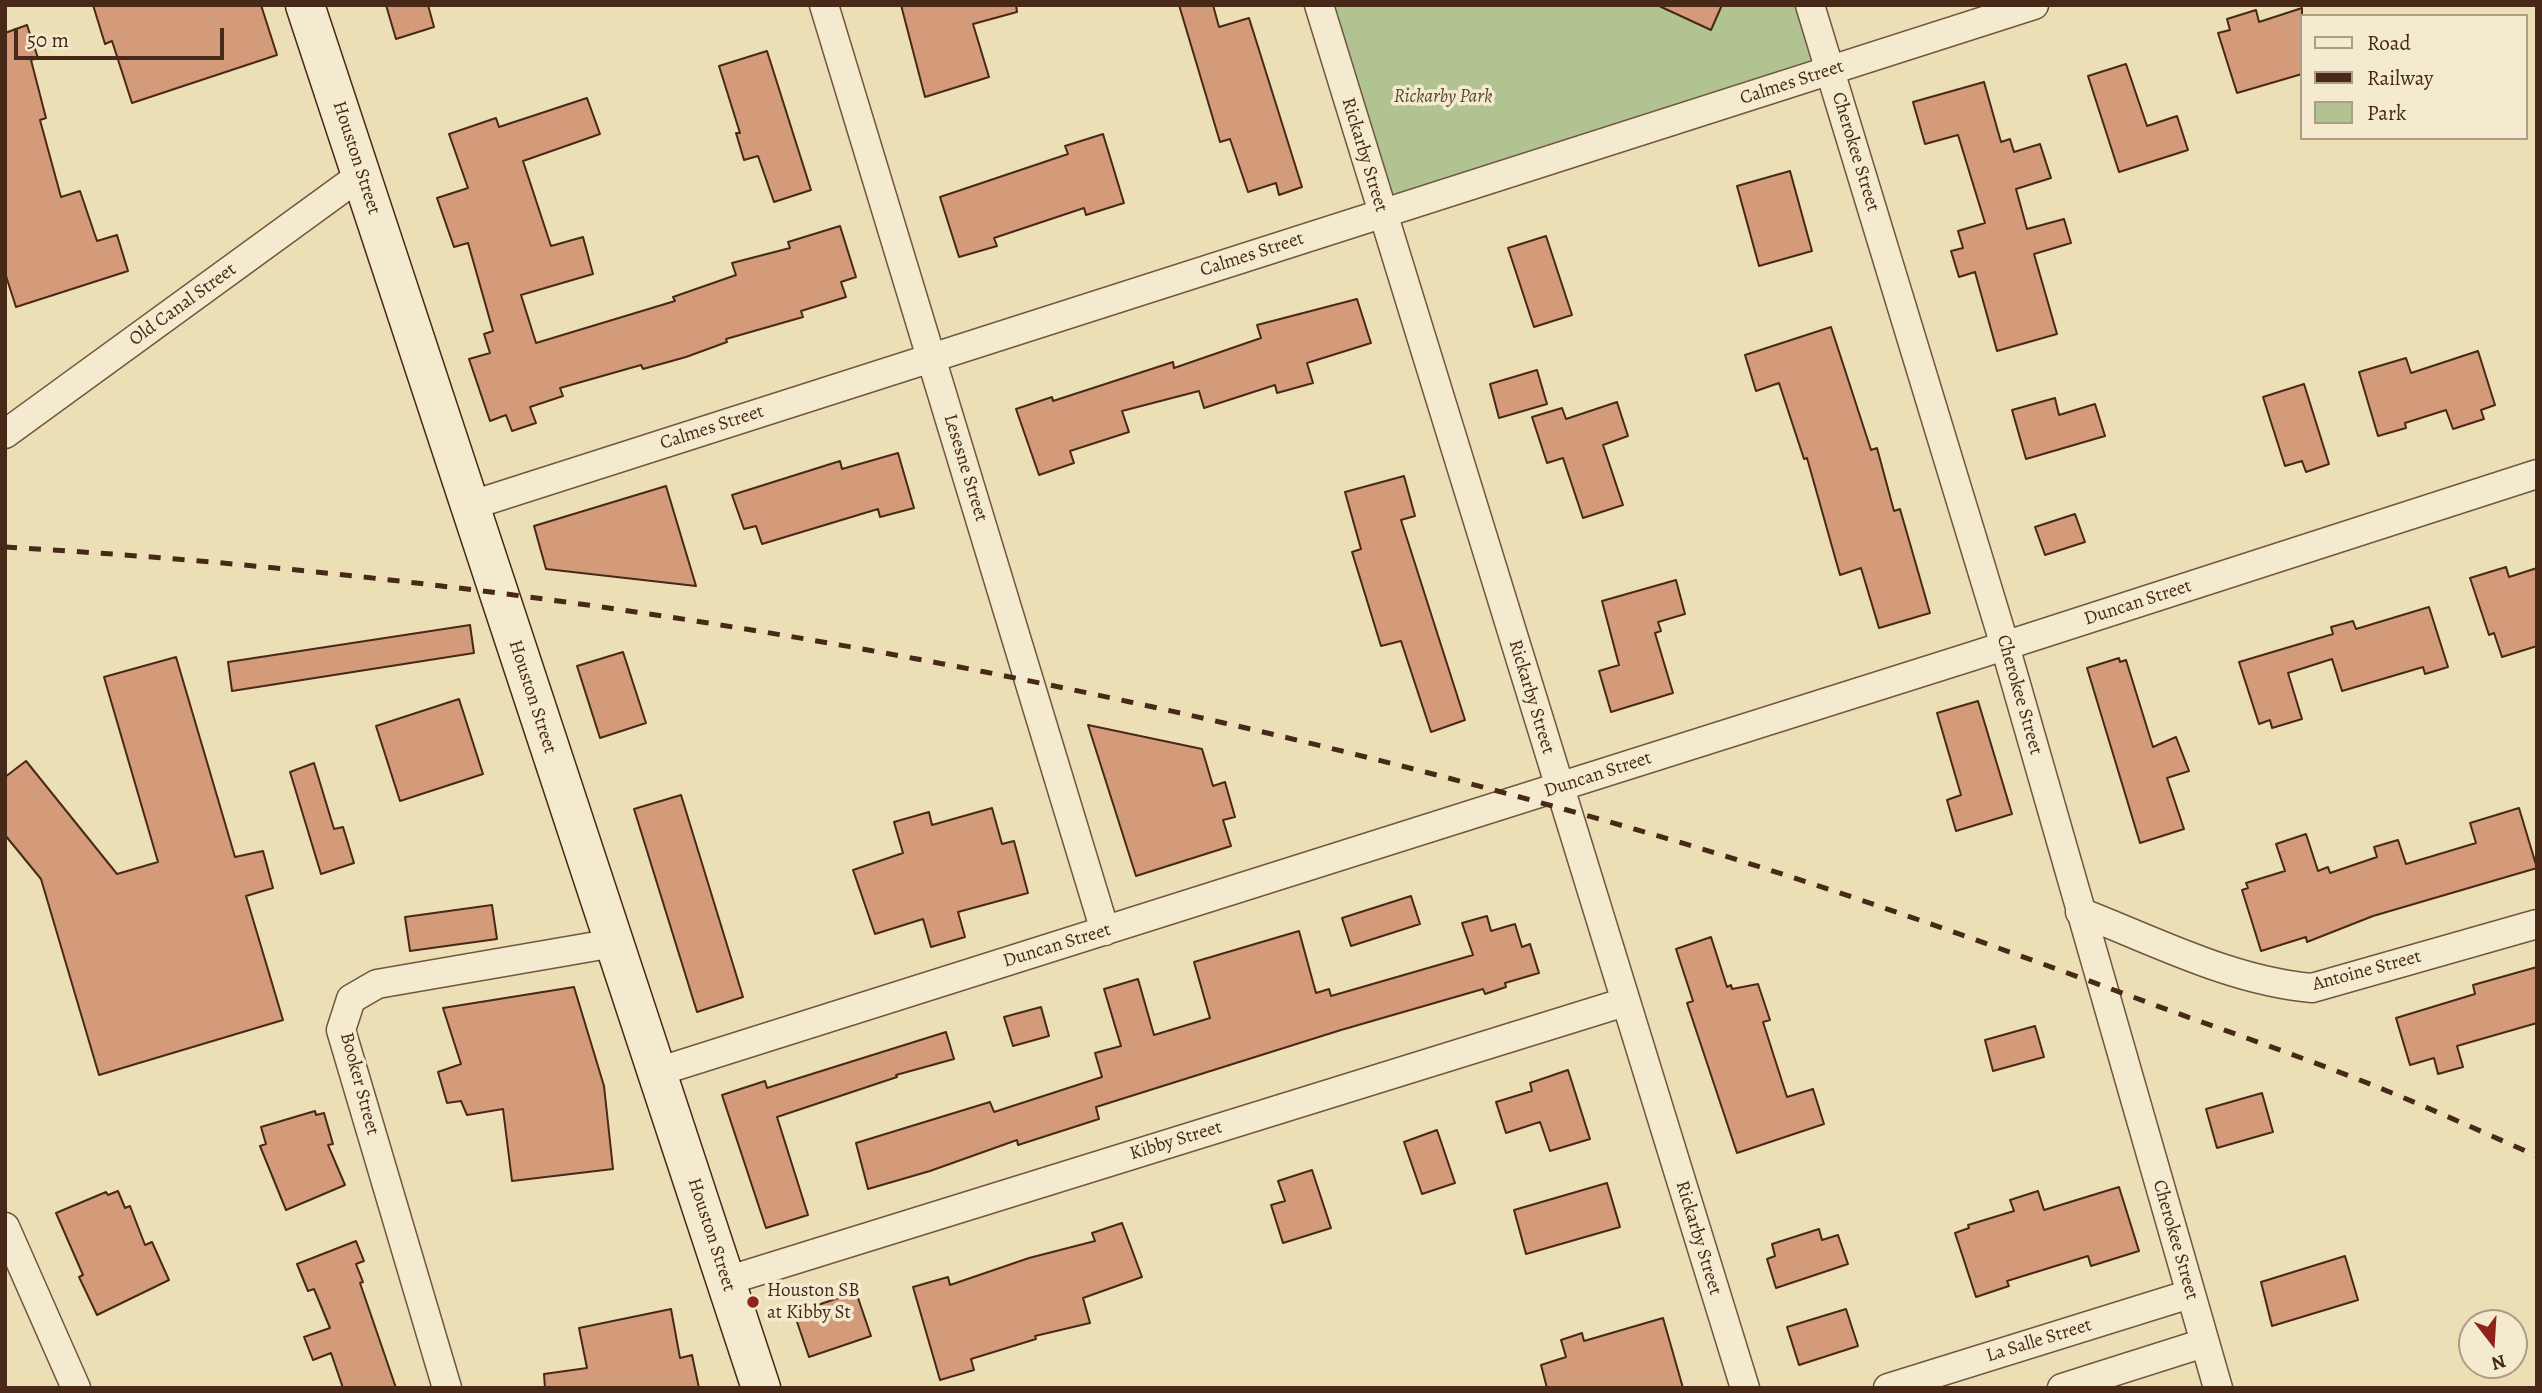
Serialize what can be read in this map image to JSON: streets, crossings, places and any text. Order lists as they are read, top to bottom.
{
  "streets": {
    "street": [
      "Calmes Street",
      "Cherokee Street",
      "Rickarby Street",
      "Houston Street",
      "Old Canal Street",
      "Lesesne Street",
      "Duncan Street",
      "Antoine Street",
      "Booker Street",
      "Kibby Street",
      "La Salle Street"
    ]
  },
  "crossings": [
    ["Calmes Street", "Cherokee Street"],
    ["Calmes Street", "Rickarby Street"],
    ["Calmes Street", "Houston Street"],
    ["Calmes Street", "Lesesne Street"],
    ["Cherokee Street", "Duncan Street"],
    ["Cherokee Street", "Antoine Street"],
    ["Cherokee Street", "La Salle Street"],
    ["Rickarby Street", "Duncan Street"],
    ["Rickarby Street", "Kibby Street"],
    ["Houston Street", "Old Canal Street"],
    ["Houston Street", "Duncan Street"],
    ["Houston Street", "Booker Street"],
    ["Houston Street", "Kibby Street"],
    ["Lesesne Street", "Duncan Street"]
  ],
  "parks": ["Rickarby Park"],
  "places": ["Houston SB at Kibby St"],
  "legend": ["Road", "Railway", "Park"],
  "scale_bar": "50 m",
  "north": "bottom"
}
